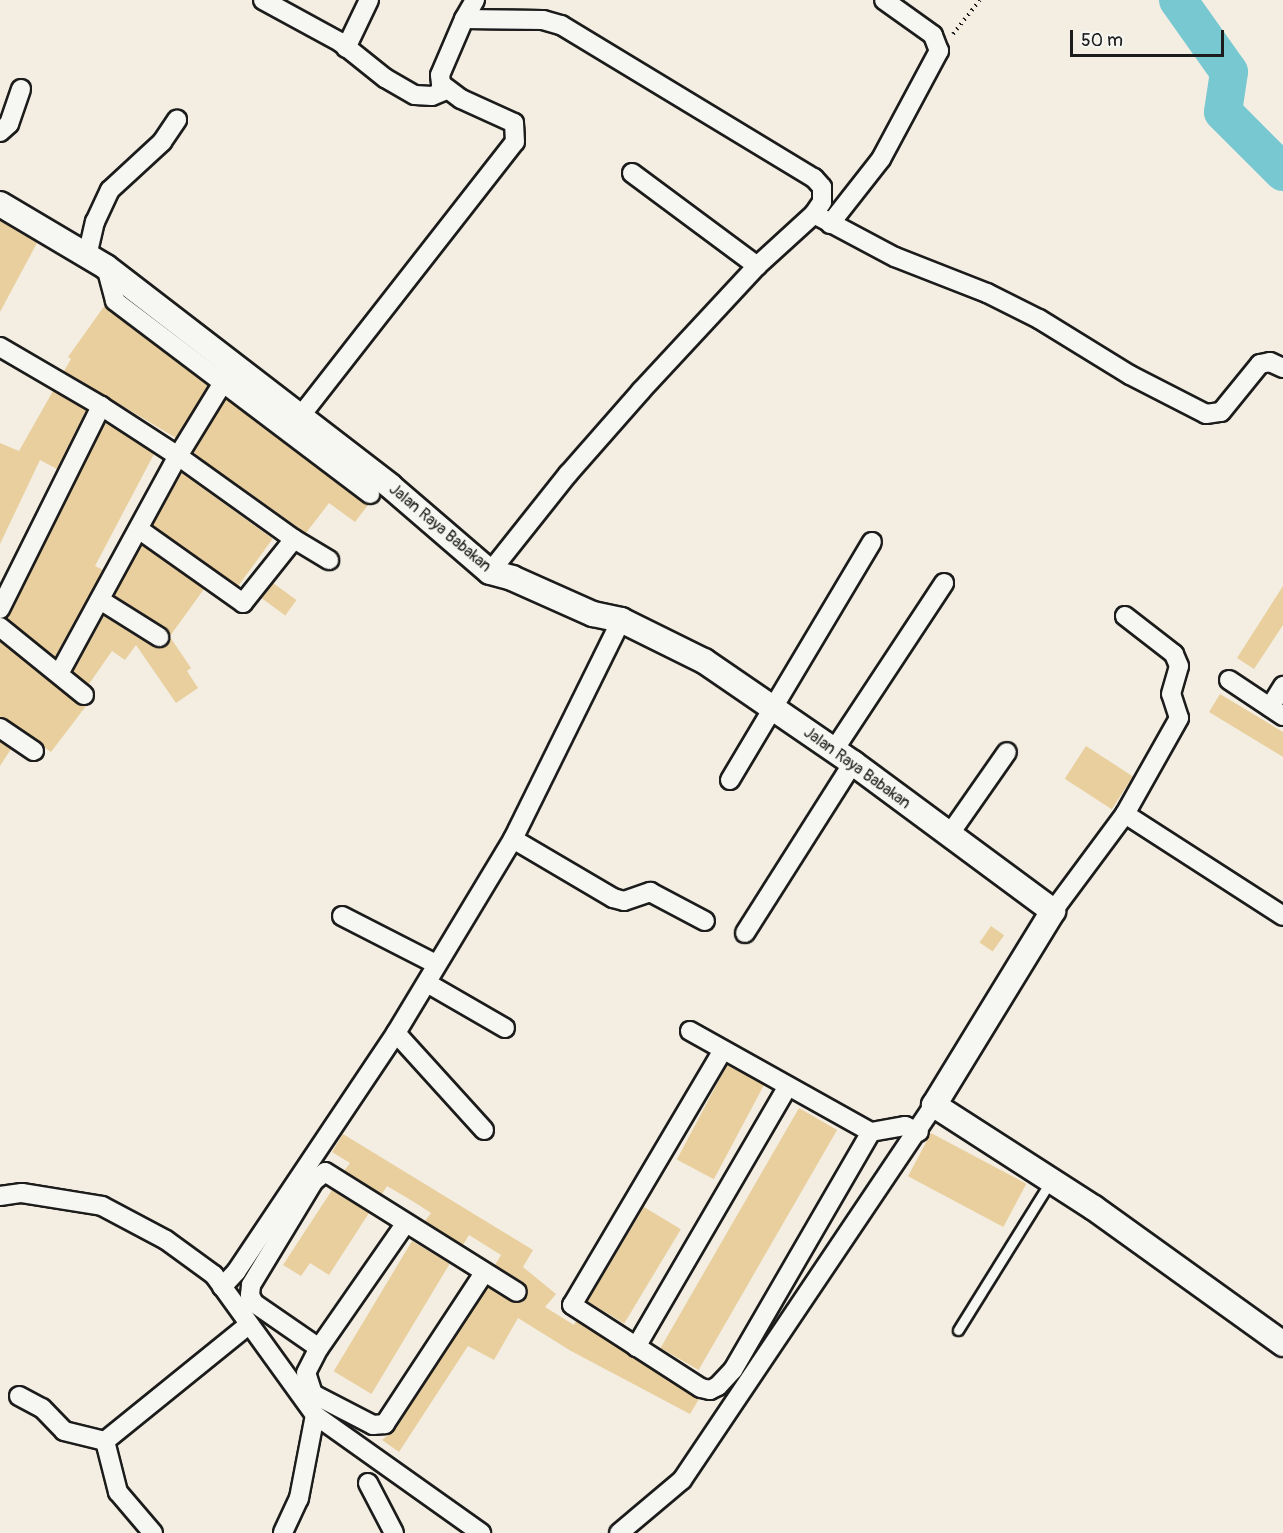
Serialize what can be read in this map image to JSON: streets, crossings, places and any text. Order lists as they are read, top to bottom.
{
  "streets": {
    "street": ["Jalan Raya Babakan"]
  },
  "scale_bar": "50 m"
}
